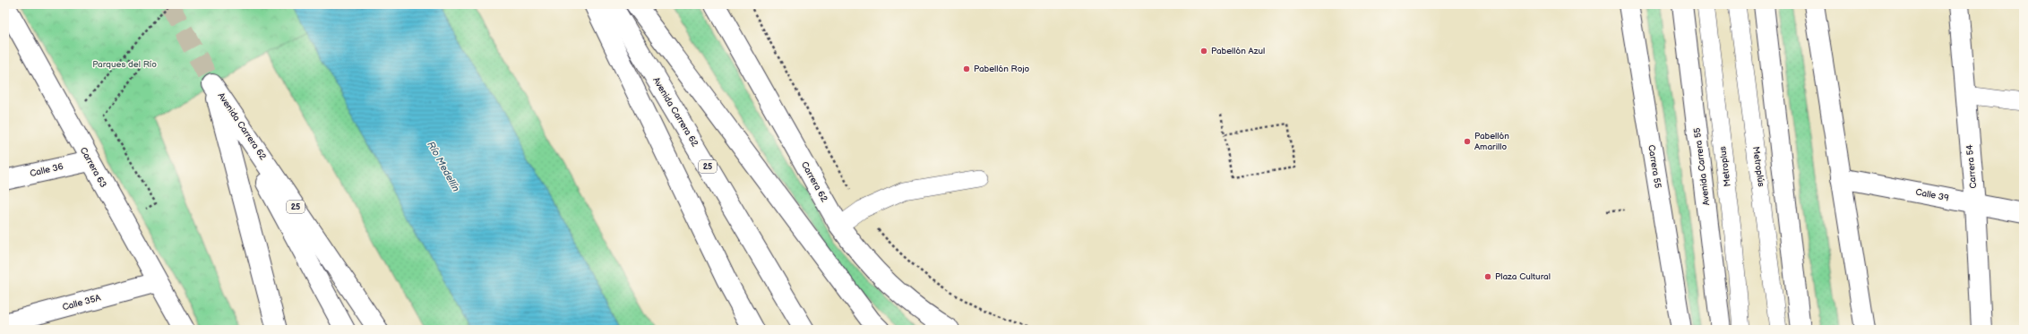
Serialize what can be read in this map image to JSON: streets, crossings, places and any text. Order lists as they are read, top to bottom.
{
  "streets": {
    "main road": [
      "Avenida Carrera 62",
      "25",
      "Carrera 55",
      "Avenida Carrera 55",
      "Carrera 54",
      "Carrera 63",
      "Calle 36",
      "Carrera 62",
      "Calle 39",
      "Calle 35A"
    ],
    "lane": ["Metroplus", "Metroplús"]
  },
  "crossings": [
    ["Carrera 54", "Calle 39"],
    ["Carrera 63", "Calle 36"],
    ["Carrera 63", "Calle 35A"]
  ],
  "water": ["Río Medellín"],
  "parks": ["Parques del Río"],
  "places": [
    "Pabellón Azul",
    "Pabellón Rojo",
    "Pabellón Amarillo",
    "Plaza Cultural"
  ]
}
